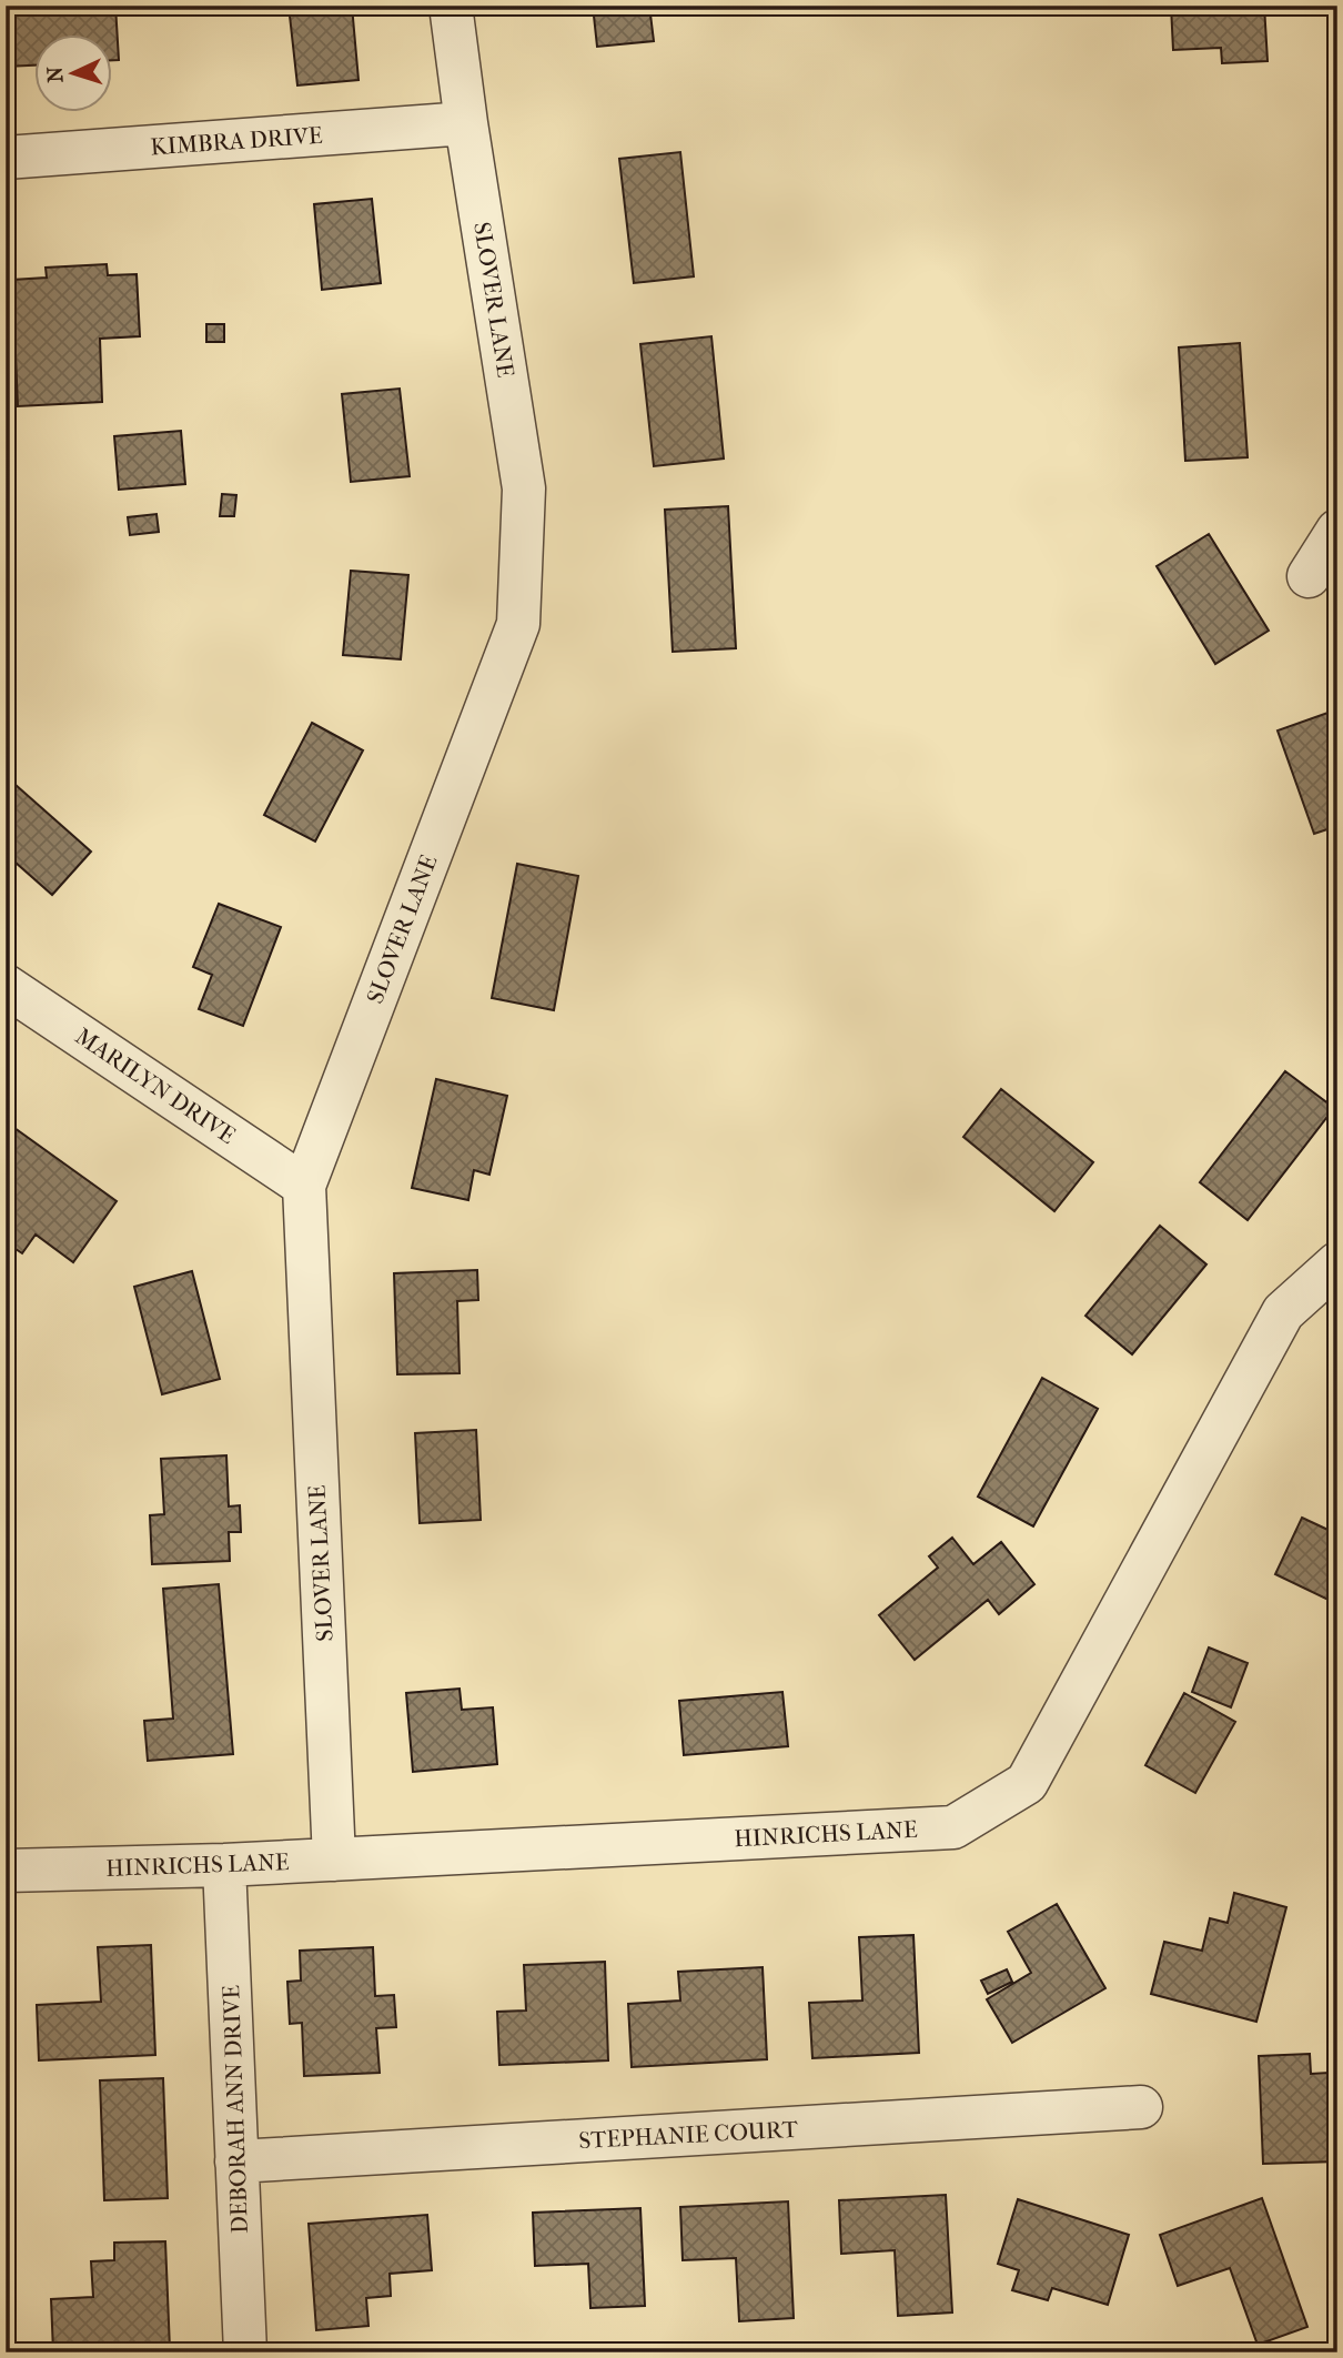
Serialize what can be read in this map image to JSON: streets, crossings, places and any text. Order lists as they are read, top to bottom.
{
  "streets": {
    "street": [
      "KIMBRA DRIVE",
      "SLOVER LANE",
      "MARILYN DRIVE",
      "HINRICHS LANE",
      "DEBORAH ANN DRIVE",
      "STEPHANIE COURT"
    ]
  },
  "crossings": [
    ["KIMBRA DRIVE", "SLOVER LANE"],
    ["SLOVER LANE", "MARILYN DRIVE"],
    ["SLOVER LANE", "HINRICHS LANE"],
    ["HINRICHS LANE", "DEBORAH ANN DRIVE"],
    ["DEBORAH ANN DRIVE", "STEPHANIE COURT"]
  ],
  "north": "left"
}
